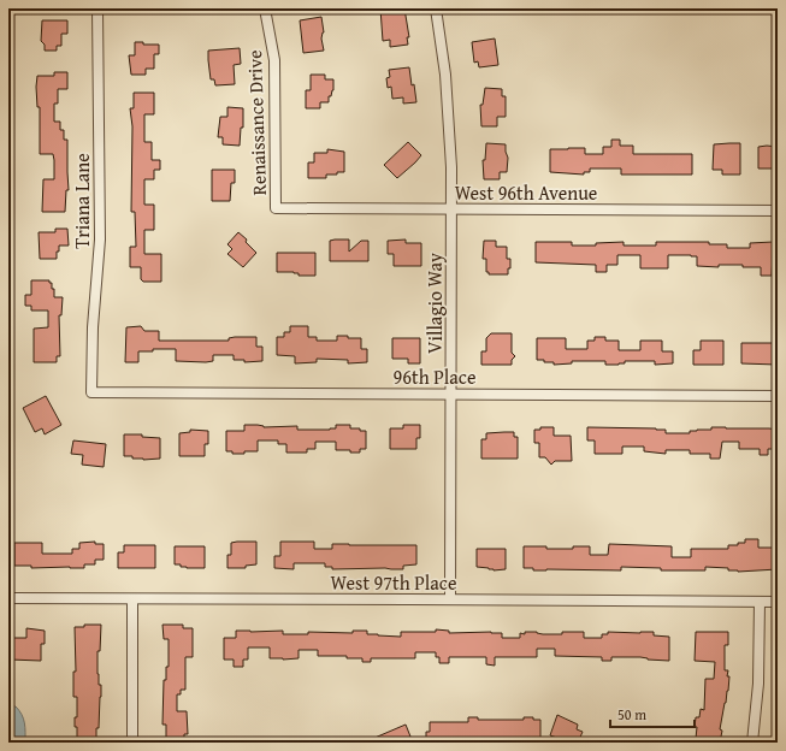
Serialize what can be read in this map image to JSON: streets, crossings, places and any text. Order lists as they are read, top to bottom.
{
  "streets": {
    "street": [
      "Renaissance Drive",
      "West 96th Avenue",
      "Triana Lane",
      "Villagio Way",
      "96th Place",
      "West 97th Place"
    ]
  },
  "crossings": [
    ["Renaissance Drive", "West 96th Avenue"],
    ["West 96th Avenue", "Villagio Way"],
    ["Triana Lane", "96th Place"],
    ["Villagio Way", "96th Place"],
    ["Villagio Way", "West 97th Place"]
  ],
  "scale_bar": "50 m"
}
